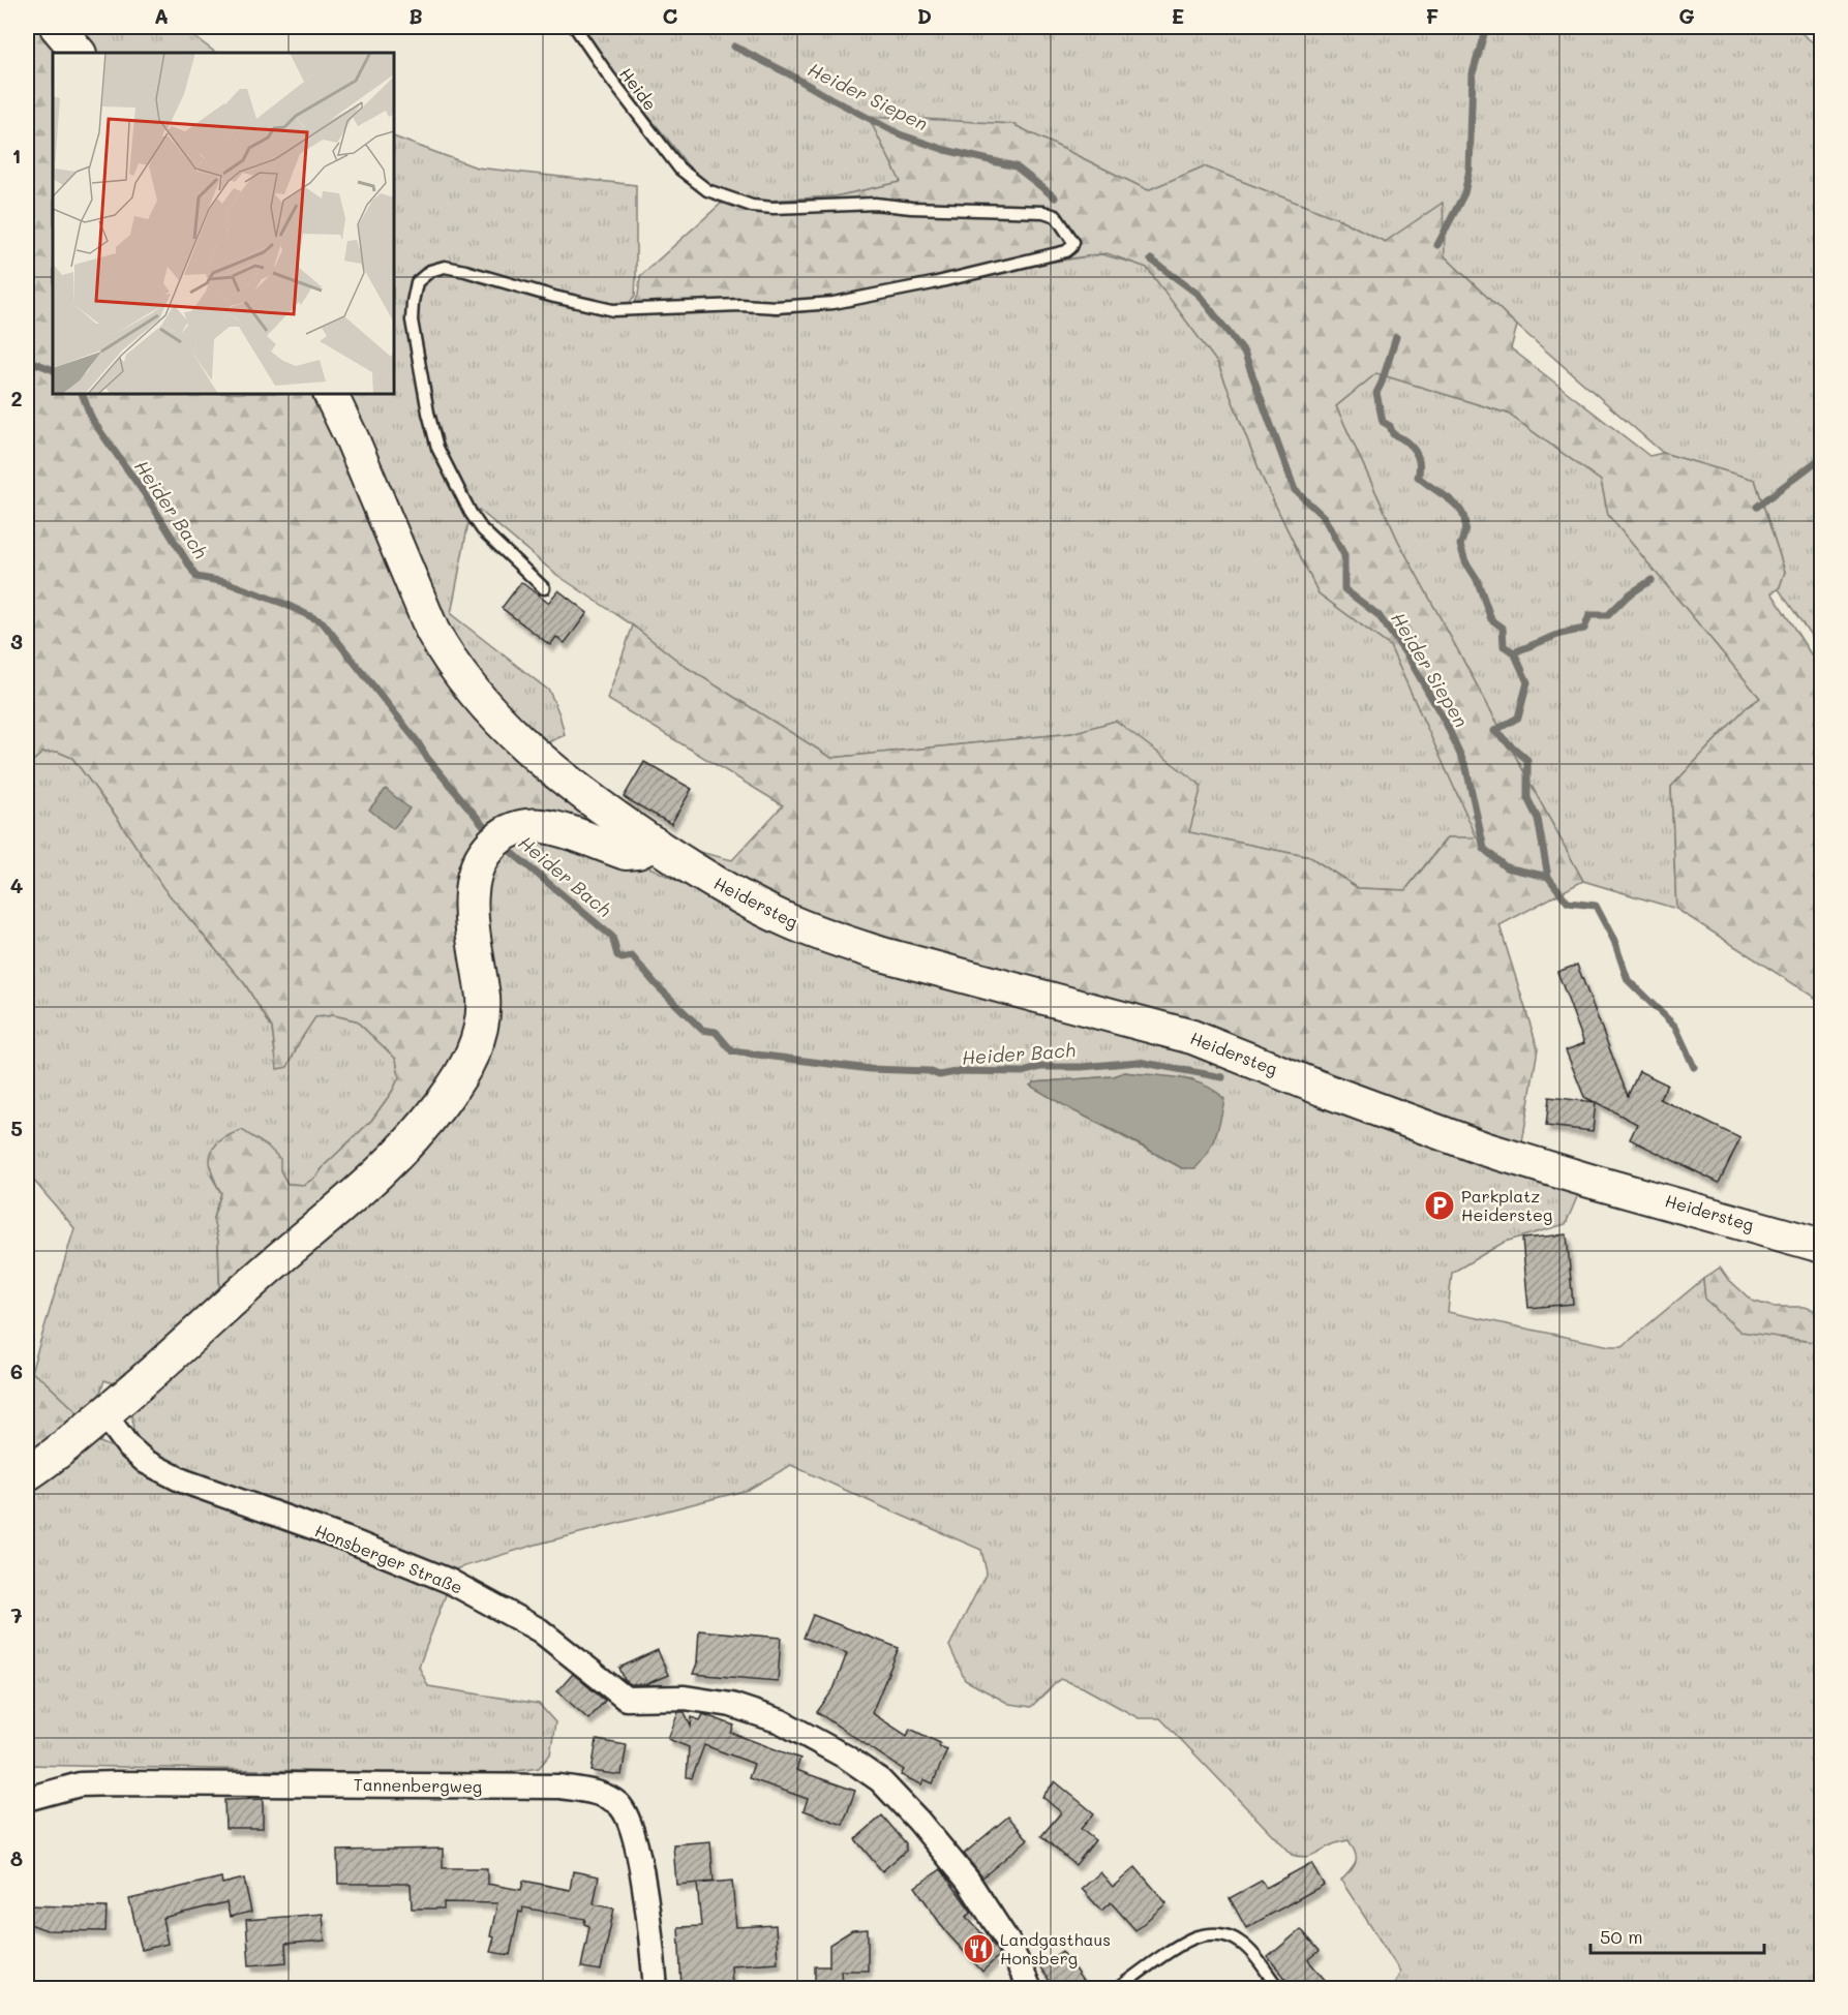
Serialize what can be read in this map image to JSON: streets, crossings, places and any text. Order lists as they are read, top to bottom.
{
  "streets": {
    "main road": ["Heidersteg"],
    "street": ["Honsberger Straße", "Tannenbergweg"],
    "lane": ["Heide"]
  },
  "water": ["Heider Siepen", "Heider Bach"],
  "places": {
    "parking": ["Parkplatz Heidersteg"],
    "restaurant": ["Landgasthaus Honsberg"]
  },
  "scale_bar": "50 m",
  "grid": {
    "columns": [
      "A",
      "B",
      "C",
      "D",
      "E",
      "F",
      "G"
    ],
    "rows": [
      "1",
      "2",
      "3",
      "4",
      "5",
      "6",
      "7",
      "8"
    ]
  }
}
